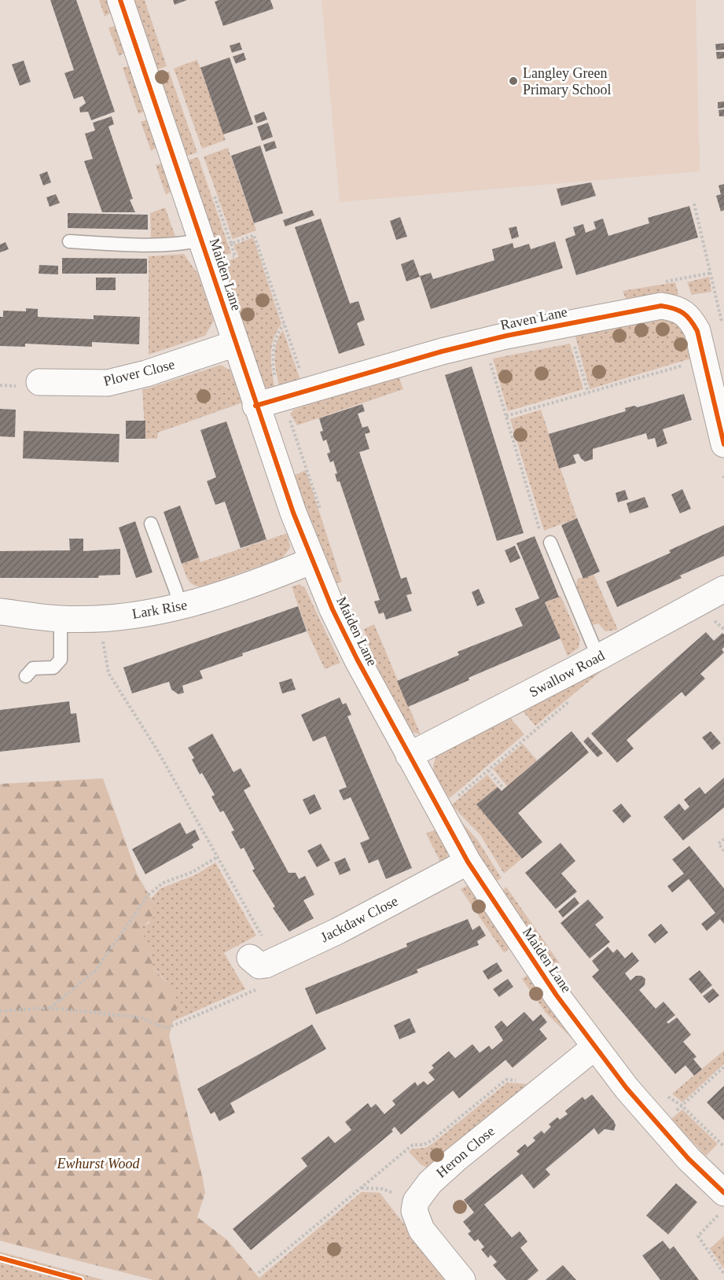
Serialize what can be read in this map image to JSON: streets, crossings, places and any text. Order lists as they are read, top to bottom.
{
  "streets": {
    "street": [
      "Maiden Lane",
      "Raven Lane",
      "Plover Close",
      "Lark Rise",
      "Swallow Road",
      "Jackdaw Close",
      "Heron Close"
    ]
  },
  "crossings": [
    ["Maiden Lane", "Raven Lane"],
    ["Maiden Lane", "Plover Close"],
    ["Maiden Lane", "Lark Rise"],
    ["Maiden Lane", "Swallow Road"],
    ["Maiden Lane", "Jackdaw Close"],
    ["Maiden Lane", "Heron Close"]
  ],
  "parks": ["Ewhurst Wood"],
  "places": ["Langley Green Primary School"]
}
